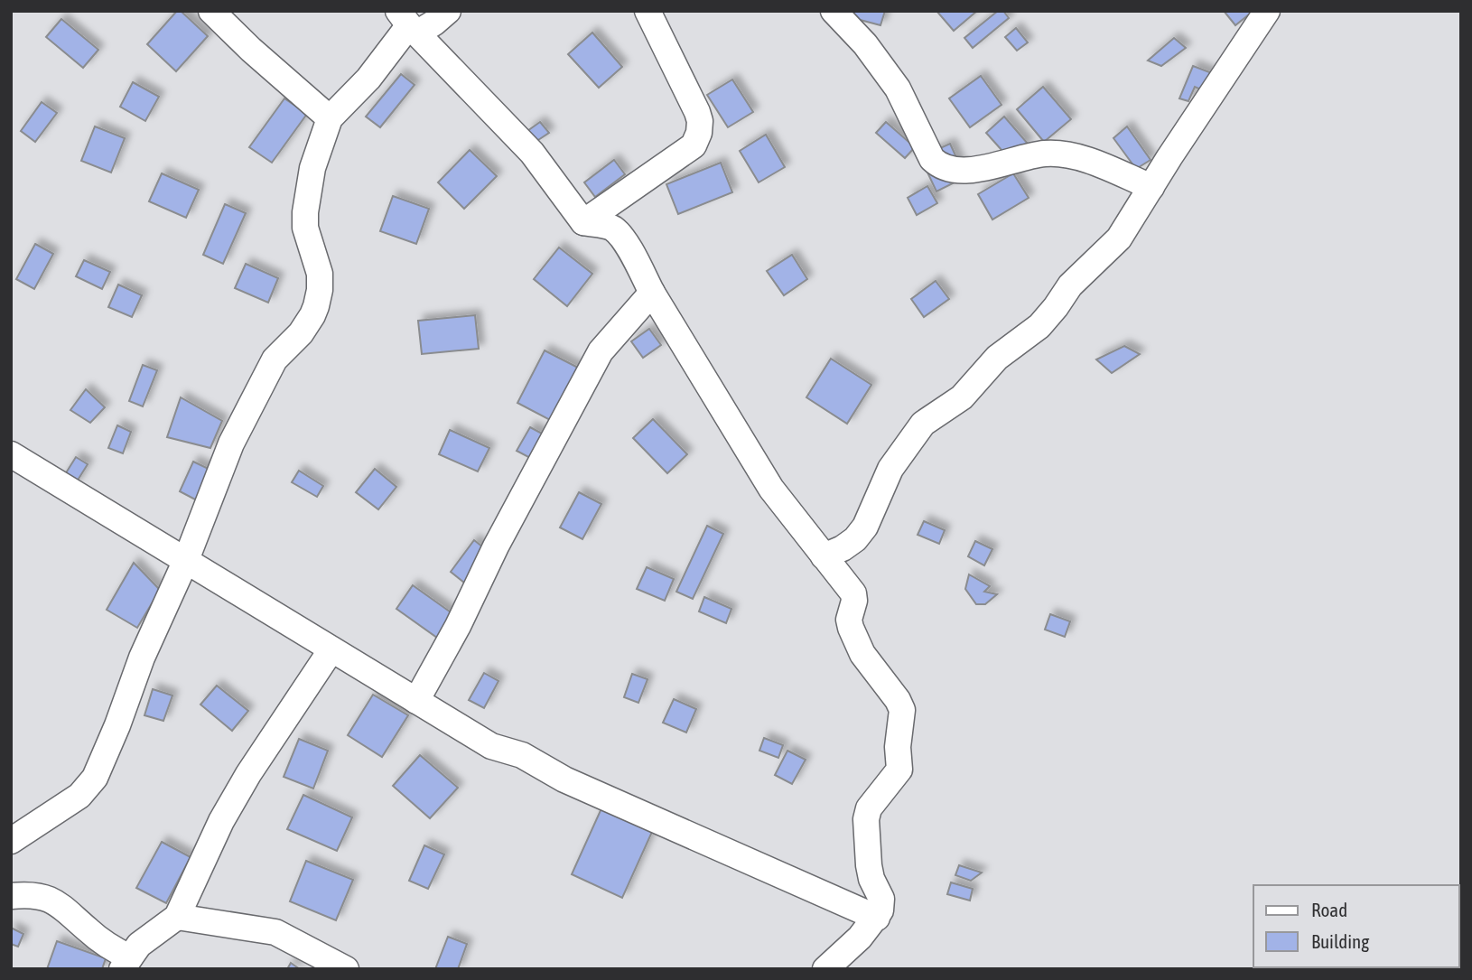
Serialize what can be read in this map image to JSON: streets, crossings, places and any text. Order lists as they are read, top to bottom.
{
  "legend": ["Road", "Building"]
}
